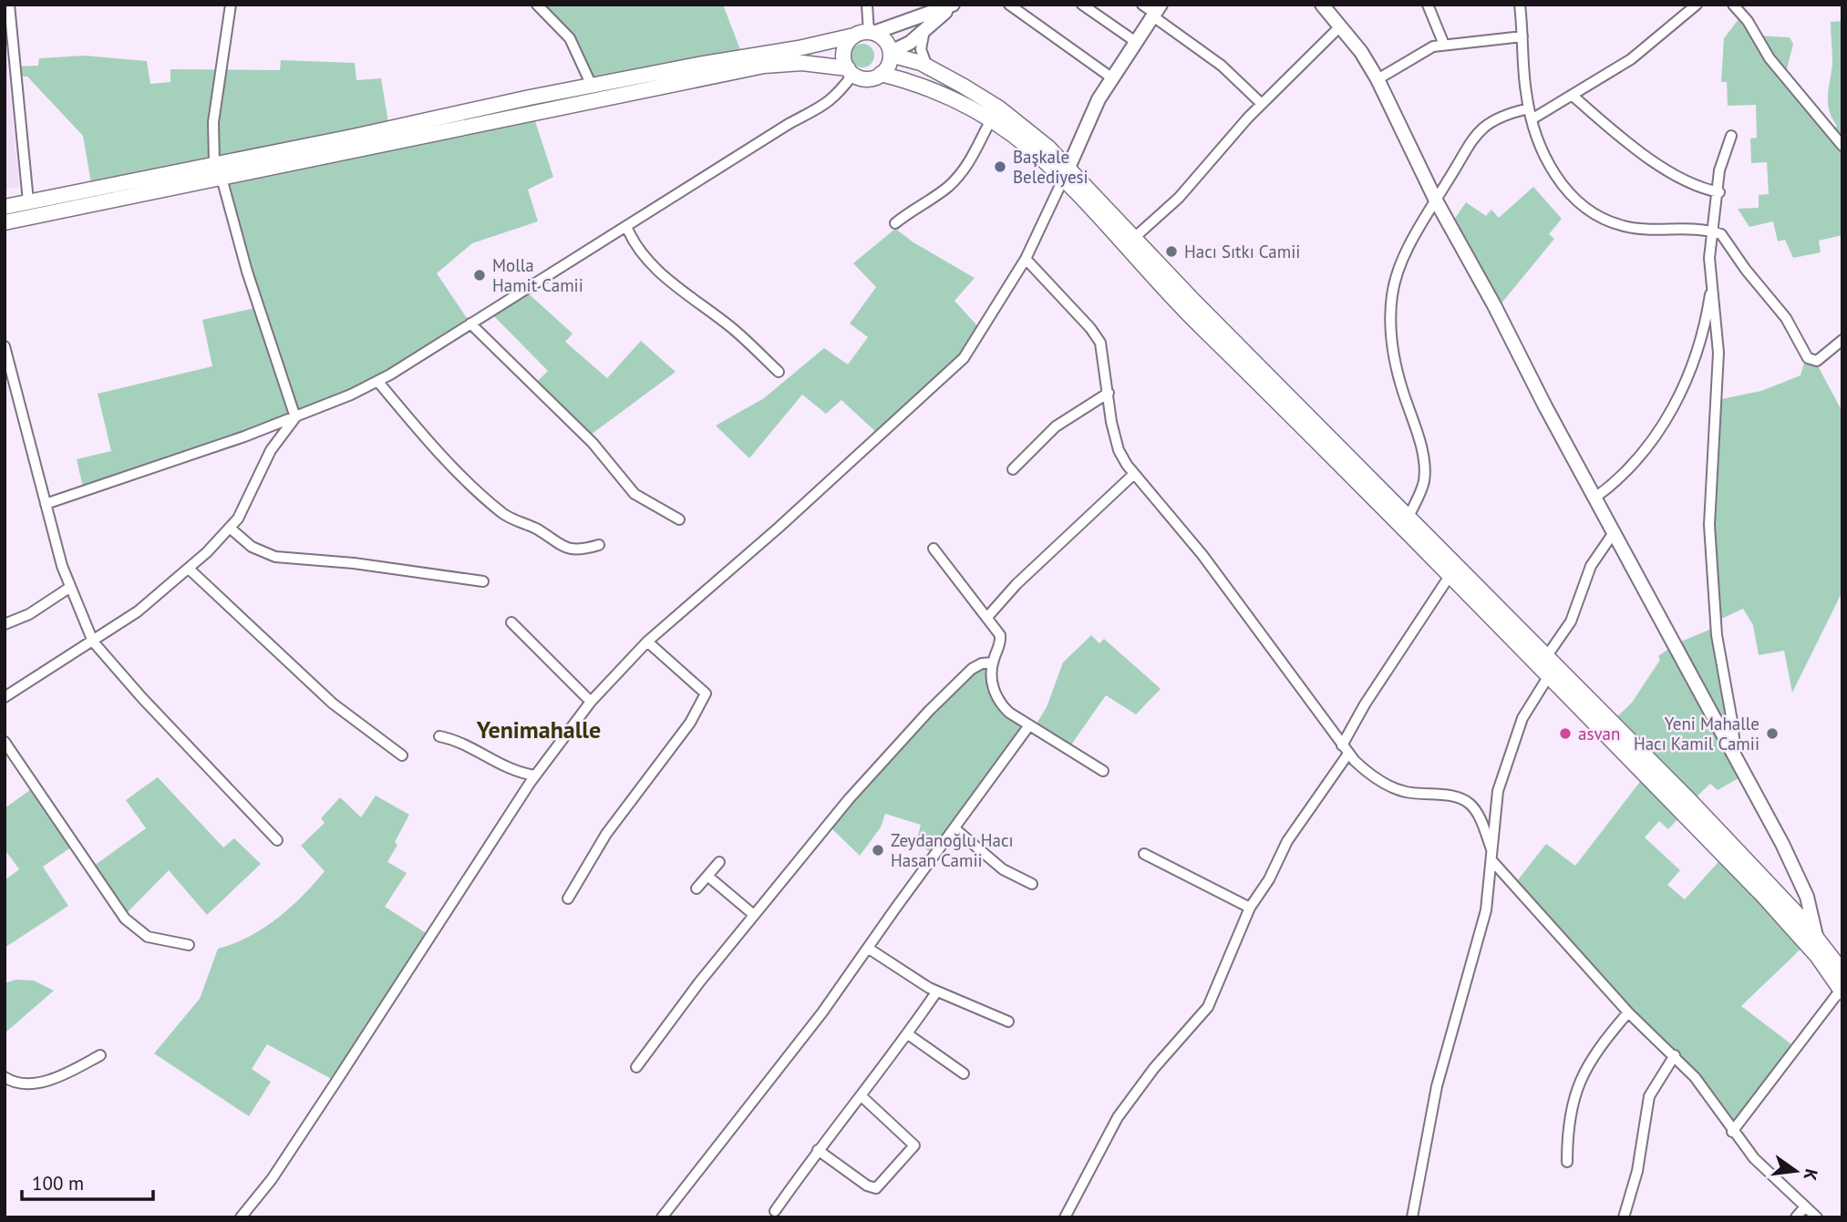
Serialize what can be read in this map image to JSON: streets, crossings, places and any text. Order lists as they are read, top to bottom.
{
  "districts": ["Yenimahalle"],
  "places": [
    "Başkale Belediyesi",
    "Hacı Sıtkı Camii",
    "Molla Hamit Camii",
    "asvan",
    "Yeni Mahalle Hacı Kamil Camii",
    "Zeydanoğlu Hacı Hasan Camii"
  ],
  "scale_bar": "100 m",
  "north": "right"
}
